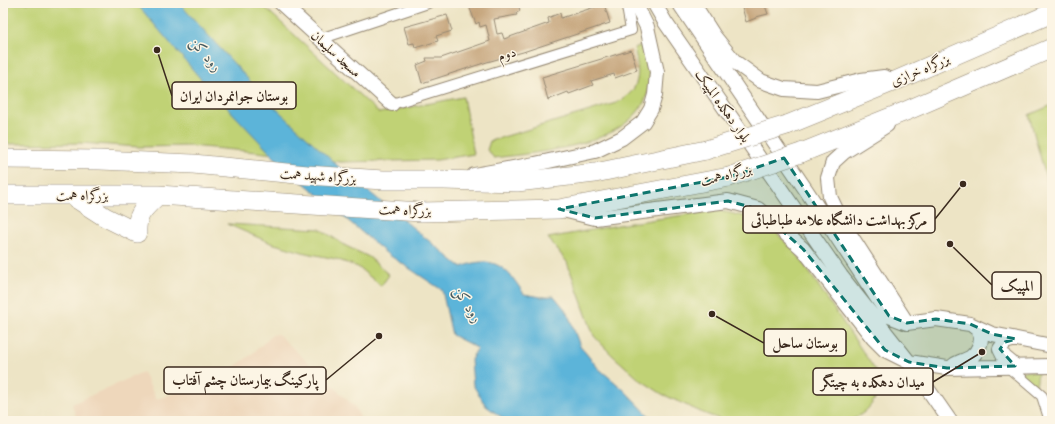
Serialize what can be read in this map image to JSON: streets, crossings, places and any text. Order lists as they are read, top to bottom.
{
  "streets": {
    "highway": ["بزرگراه خرازی", "بزرگراه همت", "بزرگراه شهید همت"],
    "main road": ["مسجد سلیمان", "بلوار دهکده المپیک"],
    "street": ["دوم"]
  },
  "crossings": [
    ["مسجد سلیمان", "دوم"],
    ["بزرگراه خرازی", "بزرگراه همت"],
    ["بزرگراه همت", "بزرگراه شهید همت"]
  ],
  "water": ["رود کن"],
  "places": [
    "بوستان جوانمردان ایران",
    "مرکز بهداشت دانشگاه علامه طباطبائی",
    "المپیک",
    "بوستان ساحل",
    "پاركينگ بيمارستان چشم آفتاب",
    "میدان دهکده به چیتگر"
  ]
}
